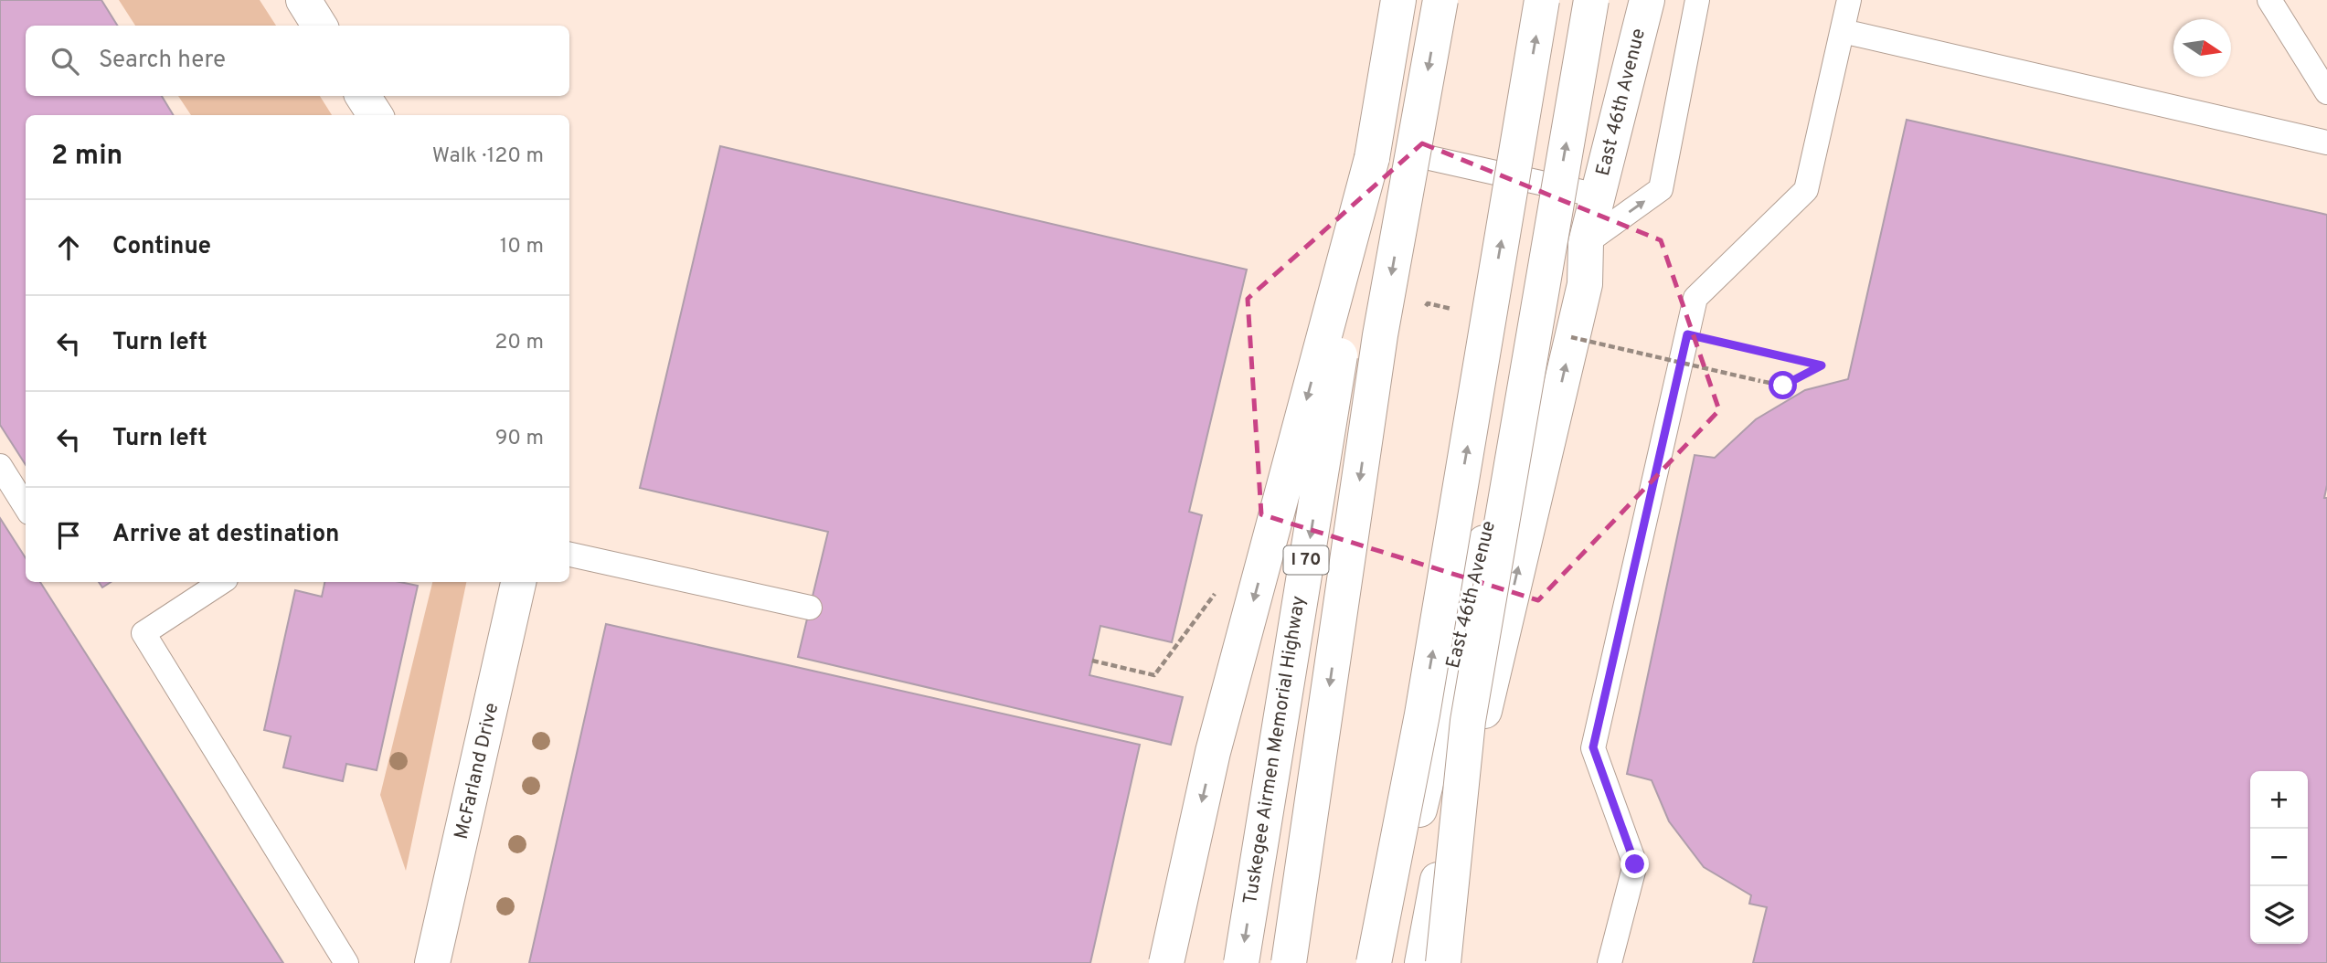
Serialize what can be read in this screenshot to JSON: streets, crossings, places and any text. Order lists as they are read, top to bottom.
{
  "streets": {
    "main road": [
      "East 46th Avenue",
      "I 70",
      "Tuskegee Airmen Memorial Highway",
      "McFarland Drive"
    ]
  },
  "crossings": [
    ["I 70", "Tuskegee Airmen Memorial Highway"]
  ],
  "north": "right",
  "page": {
    "search": "Search here",
    "heading": ["2 min", "Walk · 120 m"],
    "list": [
      ["Continue", "10 m"],
      ["Turn left", "20 m"],
      ["Turn left", "90 m"],
      "Arrive at destination"
    ],
    "map_buttons": ["+", "−"]
  }
}
